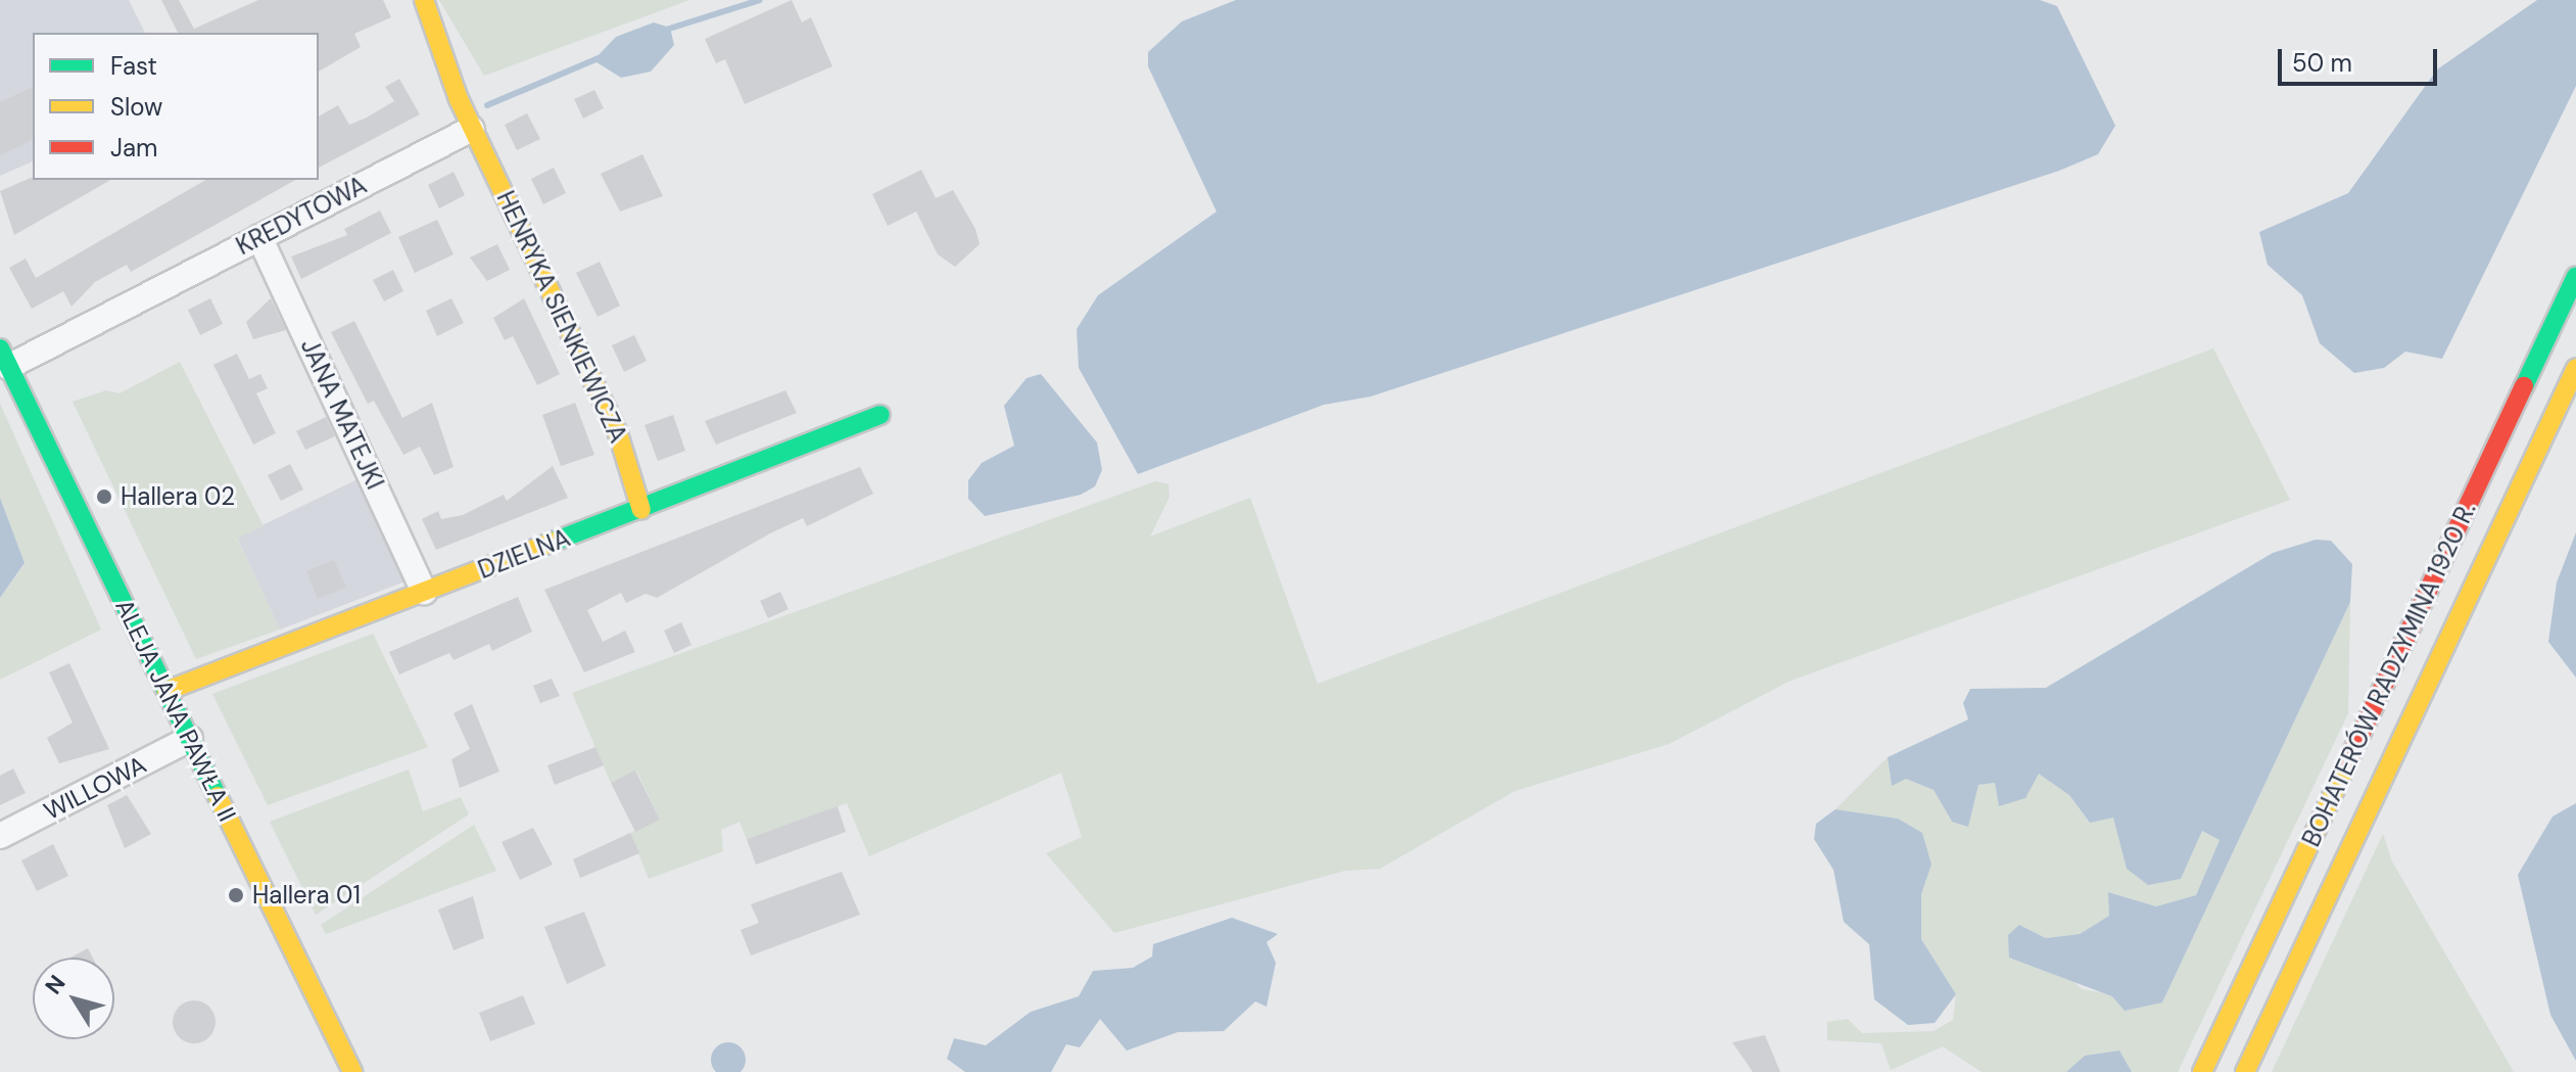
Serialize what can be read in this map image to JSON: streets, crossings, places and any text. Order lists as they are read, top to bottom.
{
  "streets": {
    "street": [
      "KREDYTOWA",
      "HENRYKA SIENKIEWICZA",
      "JANA MATEJKI",
      "DZIELNA",
      "BOHATERÓW RADZYMINA 1920 R.",
      "ALEJA JANA PAWŁA II",
      "WILLOWA"
    ]
  },
  "crossings": [
    ["KREDYTOWA", "HENRYKA SIENKIEWICZA"],
    ["KREDYTOWA", "JANA MATEJKI"],
    ["KREDYTOWA", "ALEJA JANA PAWŁA II"],
    ["HENRYKA SIENKIEWICZA", "DZIELNA"],
    ["JANA MATEJKI", "DZIELNA"],
    ["DZIELNA", "ALEJA JANA PAWŁA II"],
    ["ALEJA JANA PAWŁA II", "WILLOWA"]
  ],
  "places": ["Hallera 02", "Hallera 01"],
  "legend": ["Fast", "Slow", "Jam"],
  "scale_bar": "50 m",
  "north": "top left"
}
